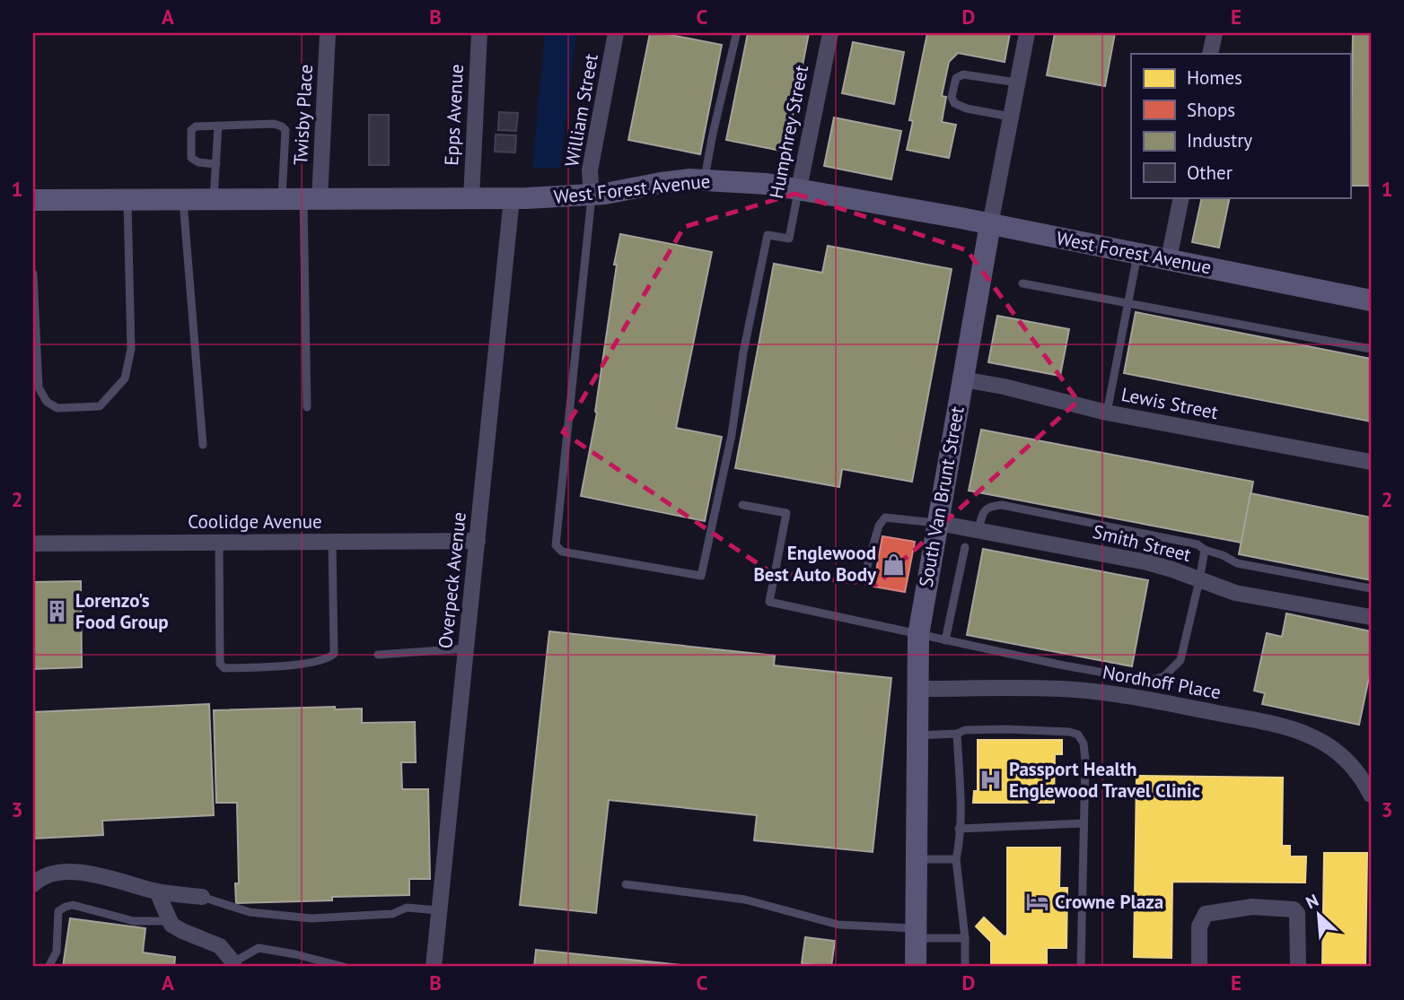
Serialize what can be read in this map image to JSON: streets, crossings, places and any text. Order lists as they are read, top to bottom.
{
  "streets": {
    "street": [
      "William Street",
      "Twisby Place",
      "Epps Avenue",
      "Humphrey Street",
      "West Forest Avenue",
      "Lewis Street",
      "South Van Brunt Street",
      "Coolidge Avenue",
      "Smith Street",
      "Overpeck Avenue",
      "Nordhoff Place"
    ]
  },
  "crossings": [
    ["William Street", "Humphrey Street"],
    ["William Street", "West Forest Avenue"],
    ["Twisby Place", "West Forest Avenue"],
    ["Epps Avenue", "West Forest Avenue"],
    ["Humphrey Street", "West Forest Avenue"],
    ["West Forest Avenue", "South Van Brunt Street"],
    ["West Forest Avenue", "Overpeck Avenue"],
    ["Lewis Street", "South Van Brunt Street"],
    ["South Van Brunt Street", "Smith Street"],
    ["South Van Brunt Street", "Nordhoff Place"],
    ["Coolidge Avenue", "Overpeck Avenue"]
  ],
  "places": {
    "shop": ["Englewood Best Auto Body"],
    "building": ["Lorenzo's Food Group"],
    "hospital": ["Passport Health Englewood Travel Clinic"],
    "hotel": ["Crowne Plaza"]
  },
  "legend": [
    "Homes",
    "Shops",
    "Industry",
    "Other"
  ],
  "north": "top left",
  "grid": {
    "columns": [
      "A",
      "B",
      "C",
      "D",
      "E"
    ],
    "rows": ["1", "2", "3"]
  }
}
